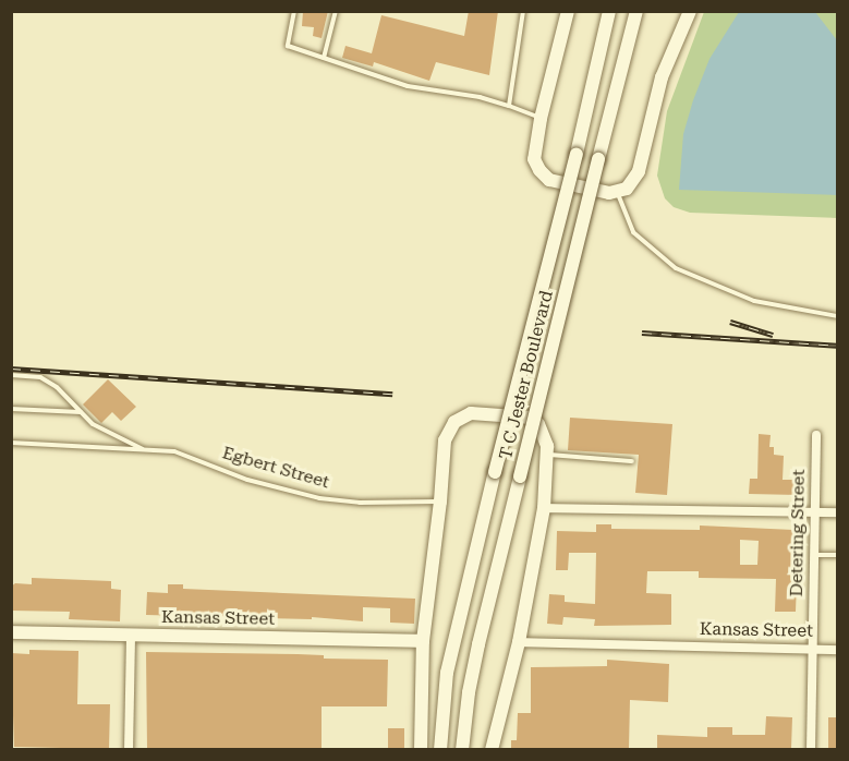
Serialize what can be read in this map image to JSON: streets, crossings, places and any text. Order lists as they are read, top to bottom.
{
  "streets": {
    "main road": ["T C Jester Boulevard", "Kansas Street"],
    "street": ["Detering Street"],
    "lane": ["Egbert Street"]
  },
  "crossings": [
    ["Detering Street", "Kansas Street"]
  ]
}
